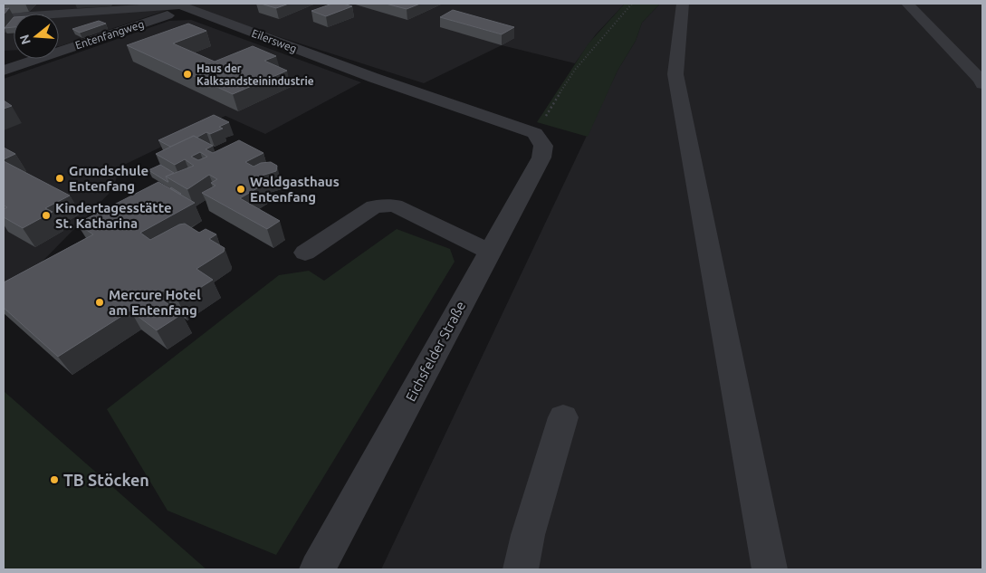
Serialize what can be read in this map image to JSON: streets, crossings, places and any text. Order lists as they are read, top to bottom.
{
  "streets": {
    "street": ["Entenfangweg", "Eilersweg", "Eichsfelder Straße"]
  },
  "crossings": [
    ["Entenfangweg", "Eilersweg"],
    ["Eilersweg", "Eichsfelder Straße"]
  ],
  "places": [
    "Haus der Kalksandsteinindustrie",
    "Grundschule Entenfang",
    "Waldgasthaus Entenfang",
    "Kindertagesstätte St. Katharina",
    "Mercure Hotel am Entenfang",
    "TB Stöcken"
  ],
  "north": "left"
}
